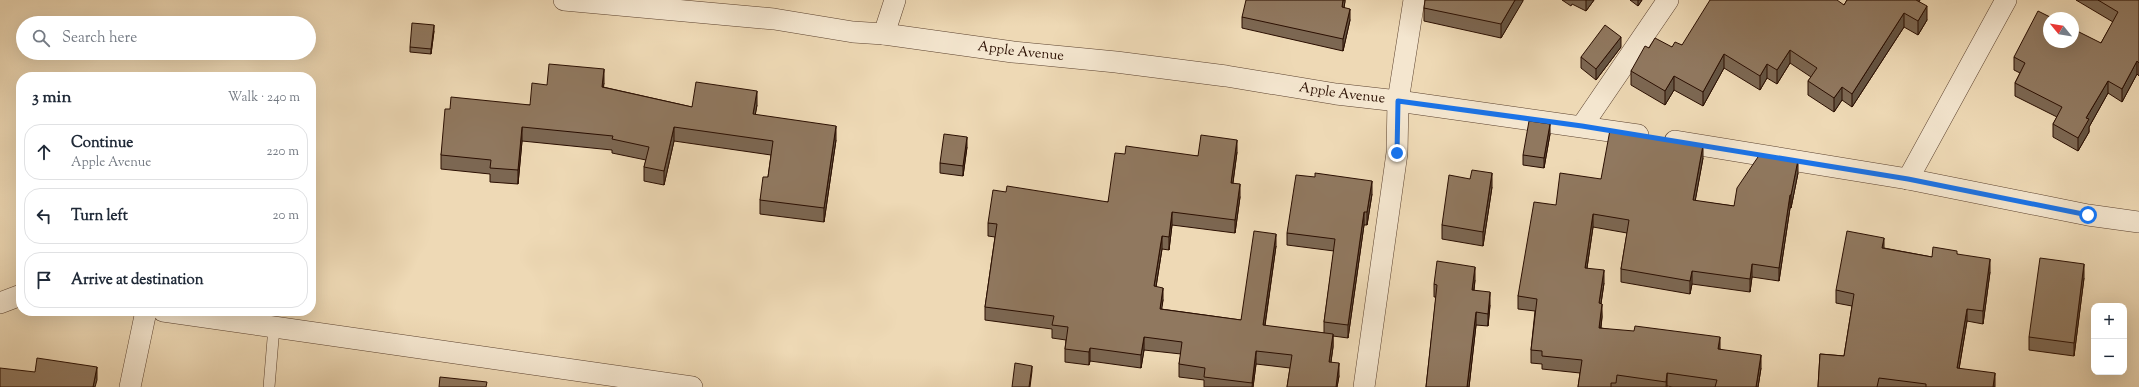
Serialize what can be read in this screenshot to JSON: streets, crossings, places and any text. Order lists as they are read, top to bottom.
{
  "streets": {
    "street": ["Apple Avenue"]
  },
  "north": "top left",
  "page": {
    "search": "Search here",
    "heading": ["3 min", "Walk · 240 m"],
    "list": [
      ["Continue", "Apple Avenue", "220 m"],
      ["Turn left", "20 m"],
      "Arrive at destination"
    ],
    "map_buttons": ["+", "−"]
  }
}
